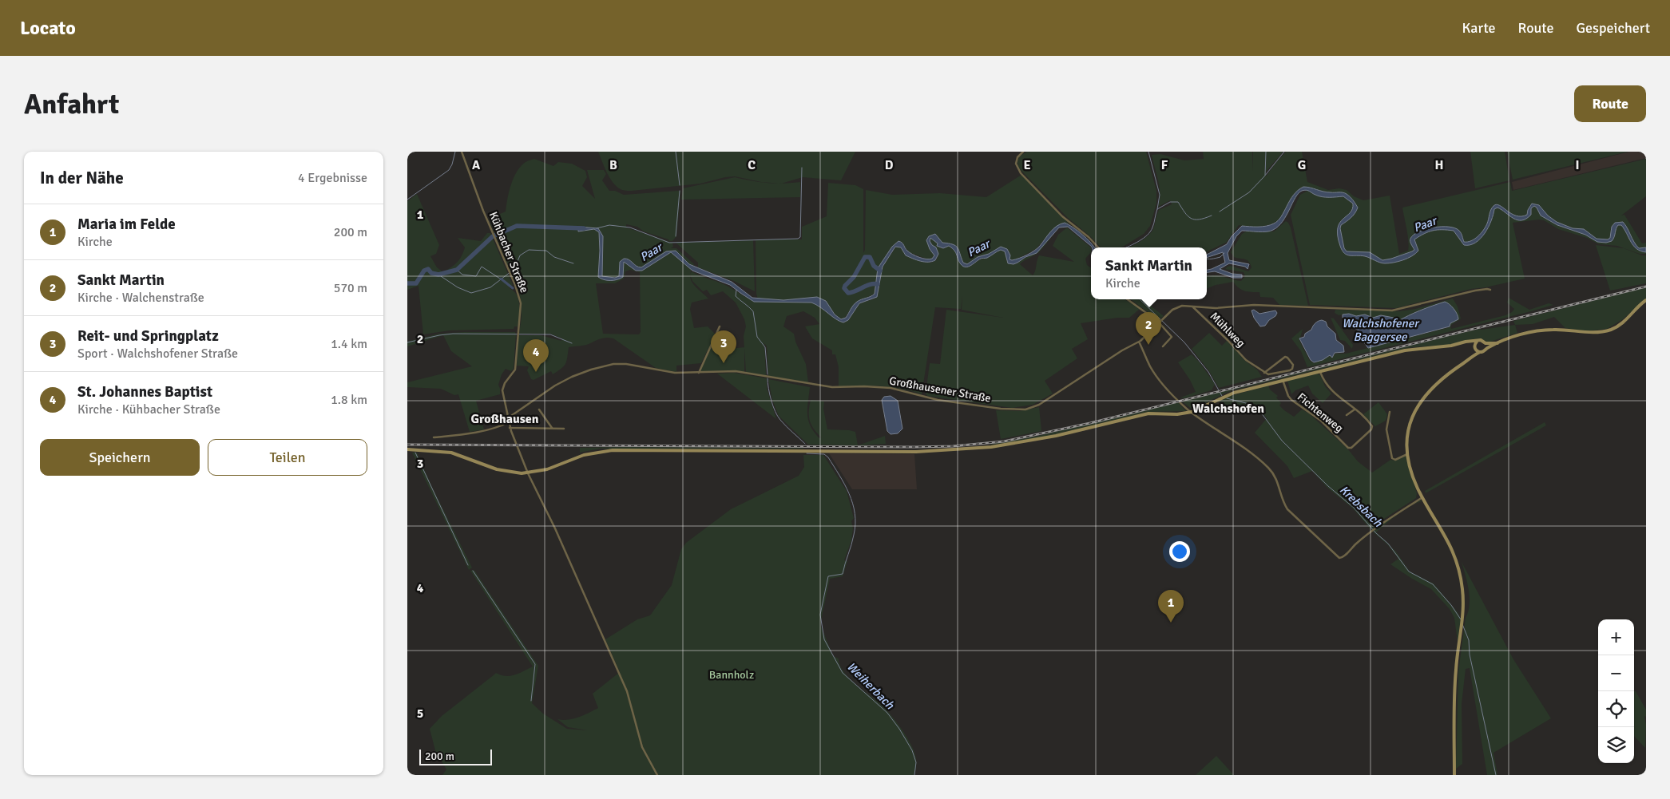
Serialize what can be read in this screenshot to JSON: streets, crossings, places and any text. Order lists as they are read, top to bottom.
{
  "streets": {
    "street": [
      "Kühbacher Straße",
      "Mühlweg",
      "Großhausener Straße",
      "Fichtenweg"
    ]
  },
  "crossings": [
    ["Kühbacher Straße", "Großhausener Straße"]
  ],
  "districts": ["Walchshofen", "Großhausen"],
  "water": [
    "Paar",
    "Walchshofener Baggersee",
    "Krebsbach",
    "Weiherbach"
  ],
  "parks": ["Bannholz"],
  "scale_bar": "200 m",
  "page": {
    "header": "Locato",
    "nav": ["Karte", "Route", "Gespeichert"],
    "buttons": [
      "Route",
      ["Speichern", "Teilen"]
    ],
    "title": "Anfahrt",
    "heading": ["In der Nähe", "4 Ergebnisse"],
    "list": [
      {
        "mark": "1",
        "name": "Maria im Felde",
        "note": "Kirche",
        "value": "200 m"
      },
      {
        "mark": "2",
        "name": "Sankt Martin",
        "note": "Kirche · Walchenstraße",
        "value": "570 m"
      },
      {
        "mark": "3",
        "name": "Reit- und Springplatz",
        "note": "Sport · Walchshofener Straße",
        "value": "1.4 km"
      },
      {
        "mark": "4",
        "name": "St. Johannes Baptist",
        "note": "Kirche · Kühbacher Straße",
        "value": "1.8 km"
      }
    ],
    "popup": ["Sankt Martin", "Kirche"],
    "pins": [
      "2",
      "3",
      "4",
      "1"
    ],
    "map_buttons": ["+", "−"],
    "scale": "200 m"
  },
  "grid": {
    "columns": [
      "A",
      "B",
      "C",
      "D",
      "E",
      "F",
      "G",
      "H",
      "I"
    ],
    "rows": [
      "1",
      "2",
      "3",
      "4",
      "5"
    ]
  }
}
